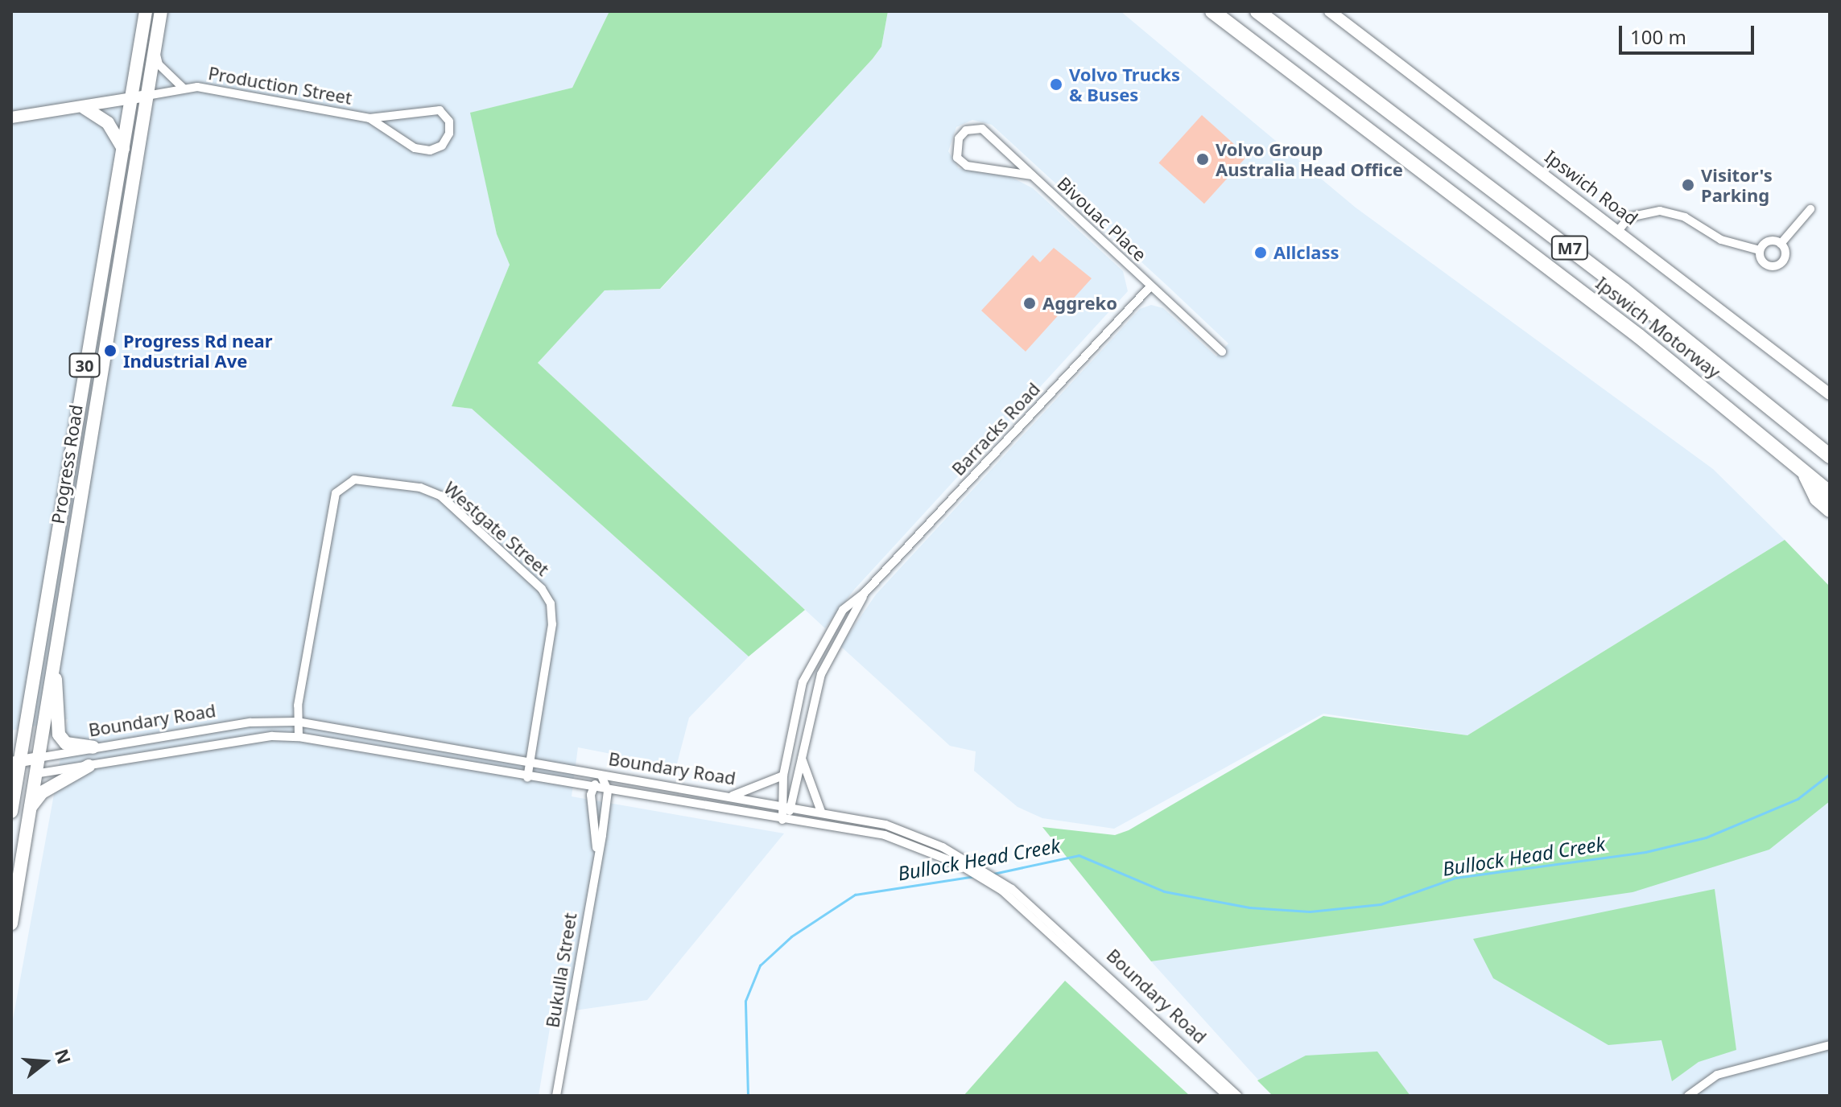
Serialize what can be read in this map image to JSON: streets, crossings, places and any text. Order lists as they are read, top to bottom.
{
  "streets": {
    "highway": ["M7", "Ipswich Motorway"],
    "main road": ["30", "Progress Road"],
    "street": [
      "Production Street",
      "Ipswich Road",
      "Bivouac Place",
      "Barracks Road",
      "Westgate Street",
      "Boundary Road",
      "Bukulla Street"
    ]
  },
  "crossings": [
    ["Production Street", "Progress Road"],
    ["Bivouac Place", "Barracks Road"],
    ["Barracks Road", "Boundary Road"],
    ["Progress Road", "Boundary Road"],
    ["Westgate Street", "Boundary Road"],
    ["Boundary Road", "Bukulla Street"]
  ],
  "water": ["Bullock Head Creek"],
  "places": [
    "Volvo Trucks & Buses",
    "Volvo Group Australia Head Office",
    "Visitor's Parking",
    "Allclass",
    "Aggreko",
    "Progress Rd near Industrial Ave"
  ],
  "scale_bar": "100 m",
  "north": "right"
}
